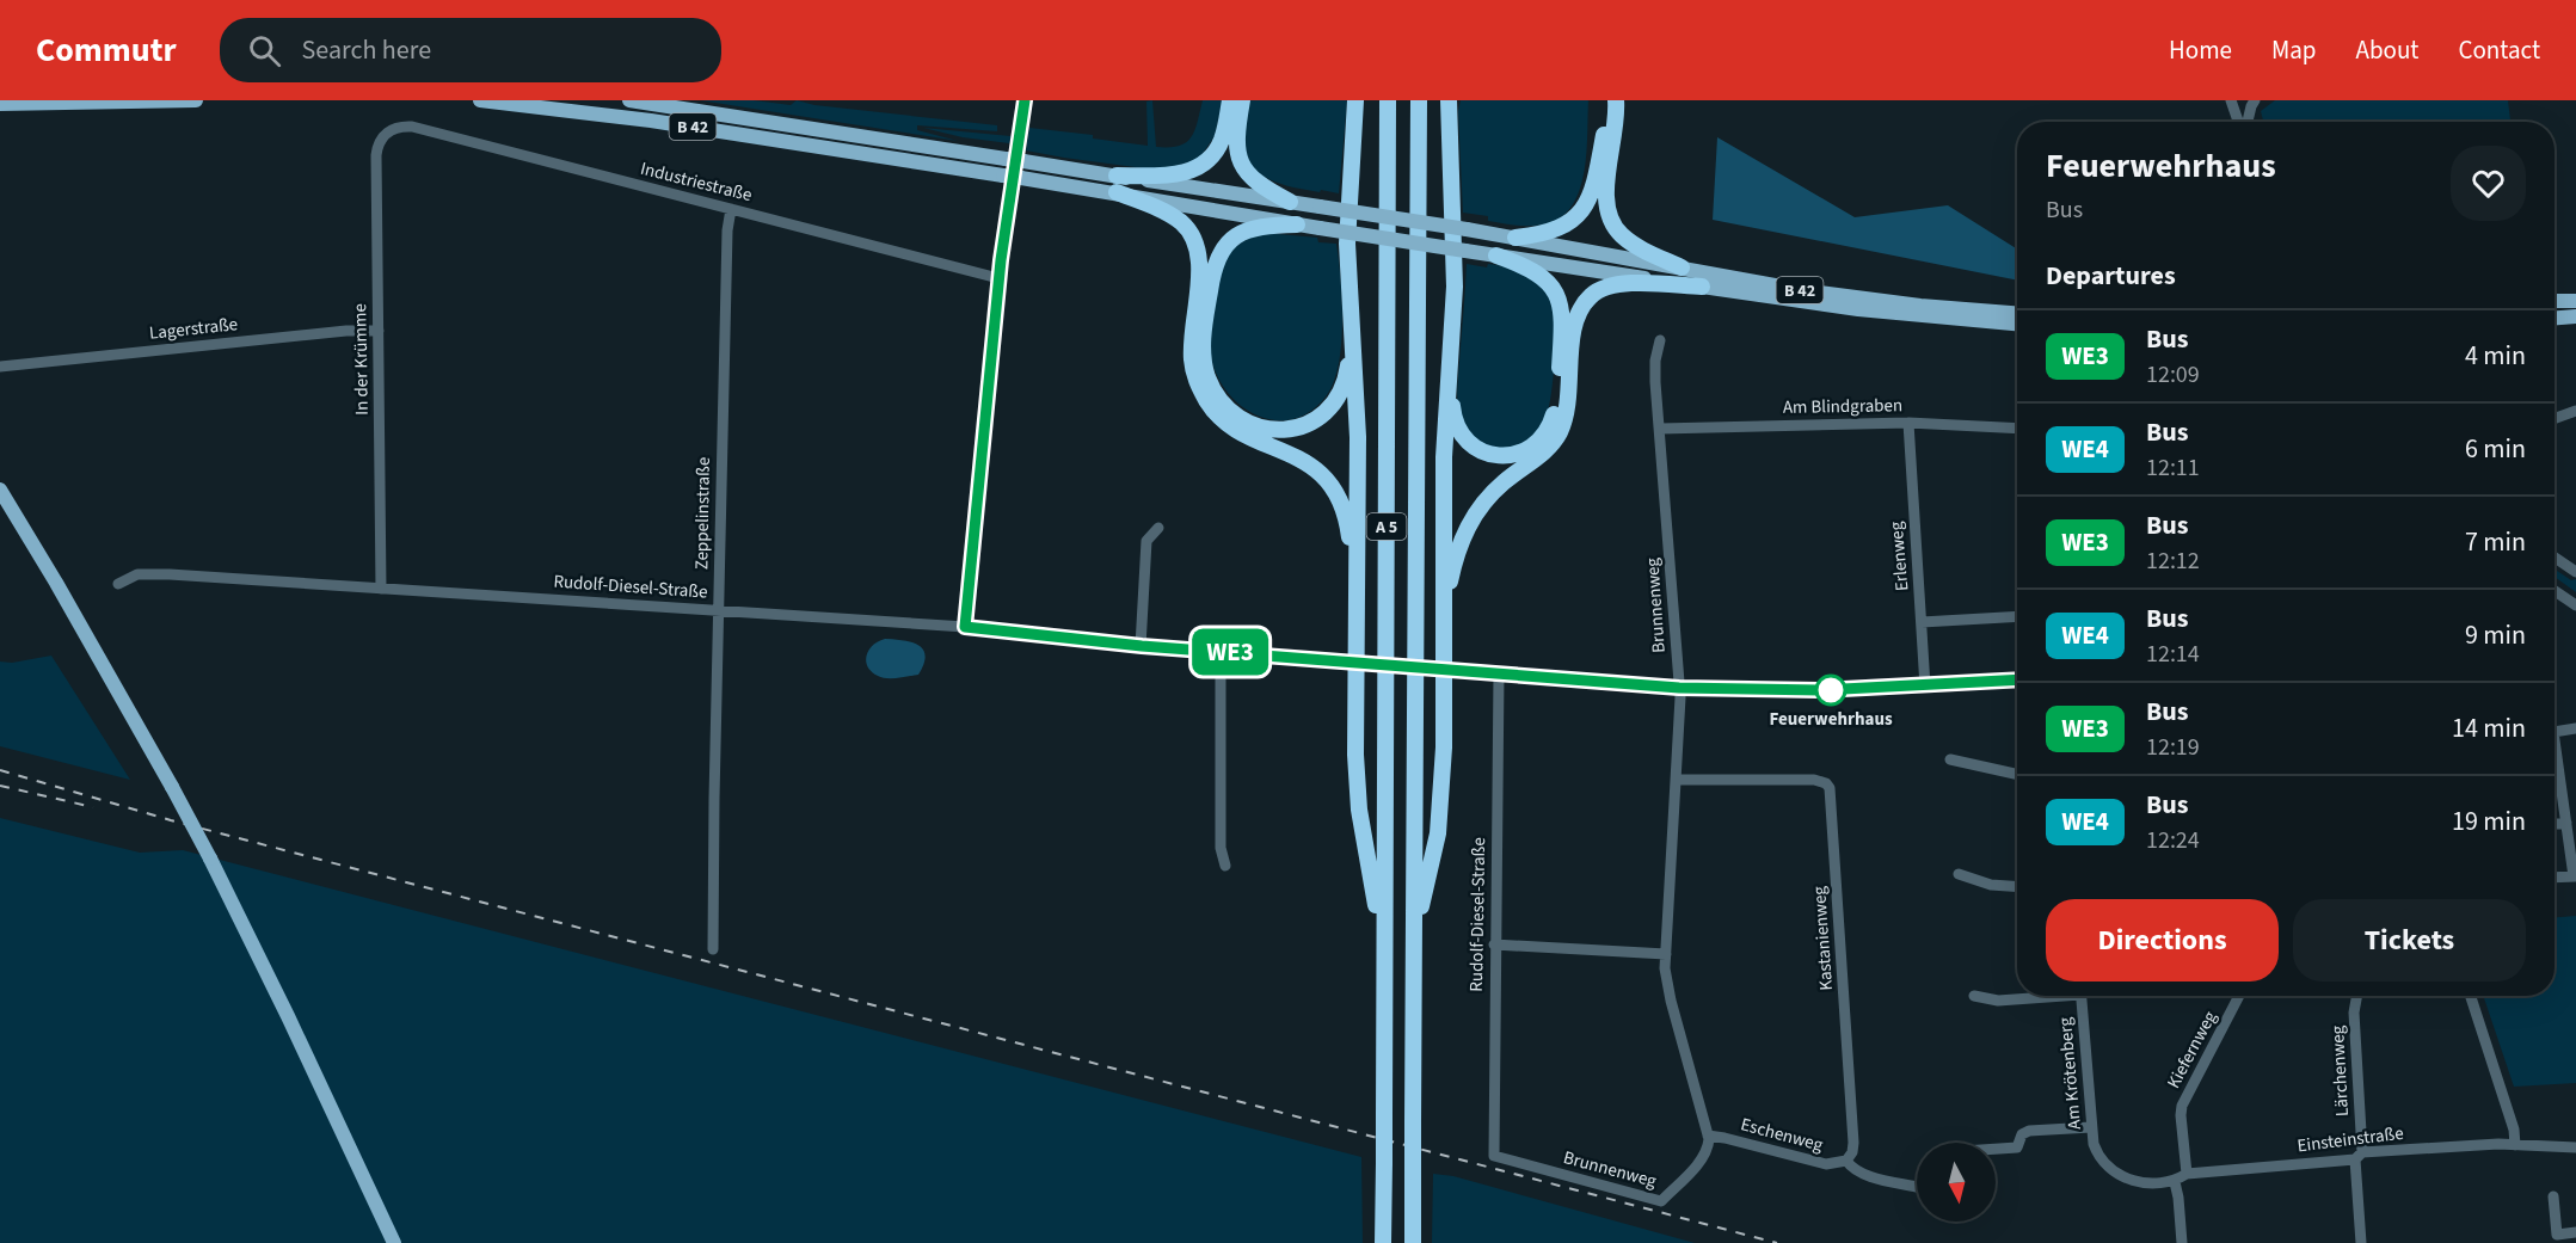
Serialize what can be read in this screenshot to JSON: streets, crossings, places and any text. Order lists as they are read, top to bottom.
{
  "streets": {
    "highway": ["A 5"],
    "main road": ["B 42"],
    "street": [
      "Industriestraße",
      "Lagerstraße",
      "In der Krümme",
      "Am Blindgraben",
      "Zeppelinstraße",
      "Erlenweg",
      "Rudolf-Diesel-Straße",
      "Brunnenweg",
      "Kastanienweg",
      "Kiefernweg",
      "Lärchenweg",
      "Am Krötenberg",
      "Eschenweg",
      "Einsteinstraße"
    ]
  },
  "crossings": [
    ["B 42", "A 5"],
    ["Industriestraße", "In der Krümme"],
    ["Industriestraße", "Zeppelinstraße"],
    ["Lagerstraße", "In der Krümme"],
    ["In der Krümme", "Rudolf-Diesel-Straße"],
    ["Am Blindgraben", "Erlenweg"],
    ["Am Blindgraben", "Brunnenweg"],
    ["Zeppelinstraße", "Rudolf-Diesel-Straße"],
    ["Rudolf-Diesel-Straße", "Brunnenweg"],
    ["Brunnenweg", "Kastanienweg"],
    ["Brunnenweg", "Eschenweg"],
    ["Kastanienweg", "Eschenweg"],
    ["Kiefernweg", "Einsteinstraße"],
    ["Lärchenweg", "Einsteinstraße"]
  ],
  "places": ["Feuerwehrhaus"],
  "lines": ["bus line WE3"],
  "north": "bottom",
  "page": {
    "header": "Commutr",
    "search": "Search here",
    "nav": [
      "Home",
      "Map",
      "About",
      "Contact"
    ],
    "on_map": "WE3",
    "heading": [
      ["Feuerwehrhaus", "Bus"],
      "Departures"
    ],
    "list": [
      {
        "mark": "WE3",
        "name": "Bus",
        "note": "12:09",
        "value": "4 min"
      },
      {
        "mark": "WE4",
        "name": "Bus",
        "note": "12:11",
        "value": "6 min"
      },
      {
        "mark": "WE3",
        "name": "Bus",
        "note": "12:12",
        "value": "7 min"
      },
      {
        "mark": "WE4",
        "name": "Bus",
        "note": "12:14",
        "value": "9 min"
      },
      {
        "mark": "WE3",
        "name": "Bus",
        "note": "12:19",
        "value": "14 min"
      },
      {
        "mark": "WE4",
        "name": "Bus",
        "note": "12:24",
        "value": "19 min"
      }
    ],
    "buttons": ["Directions", "Tickets"]
  }
}
